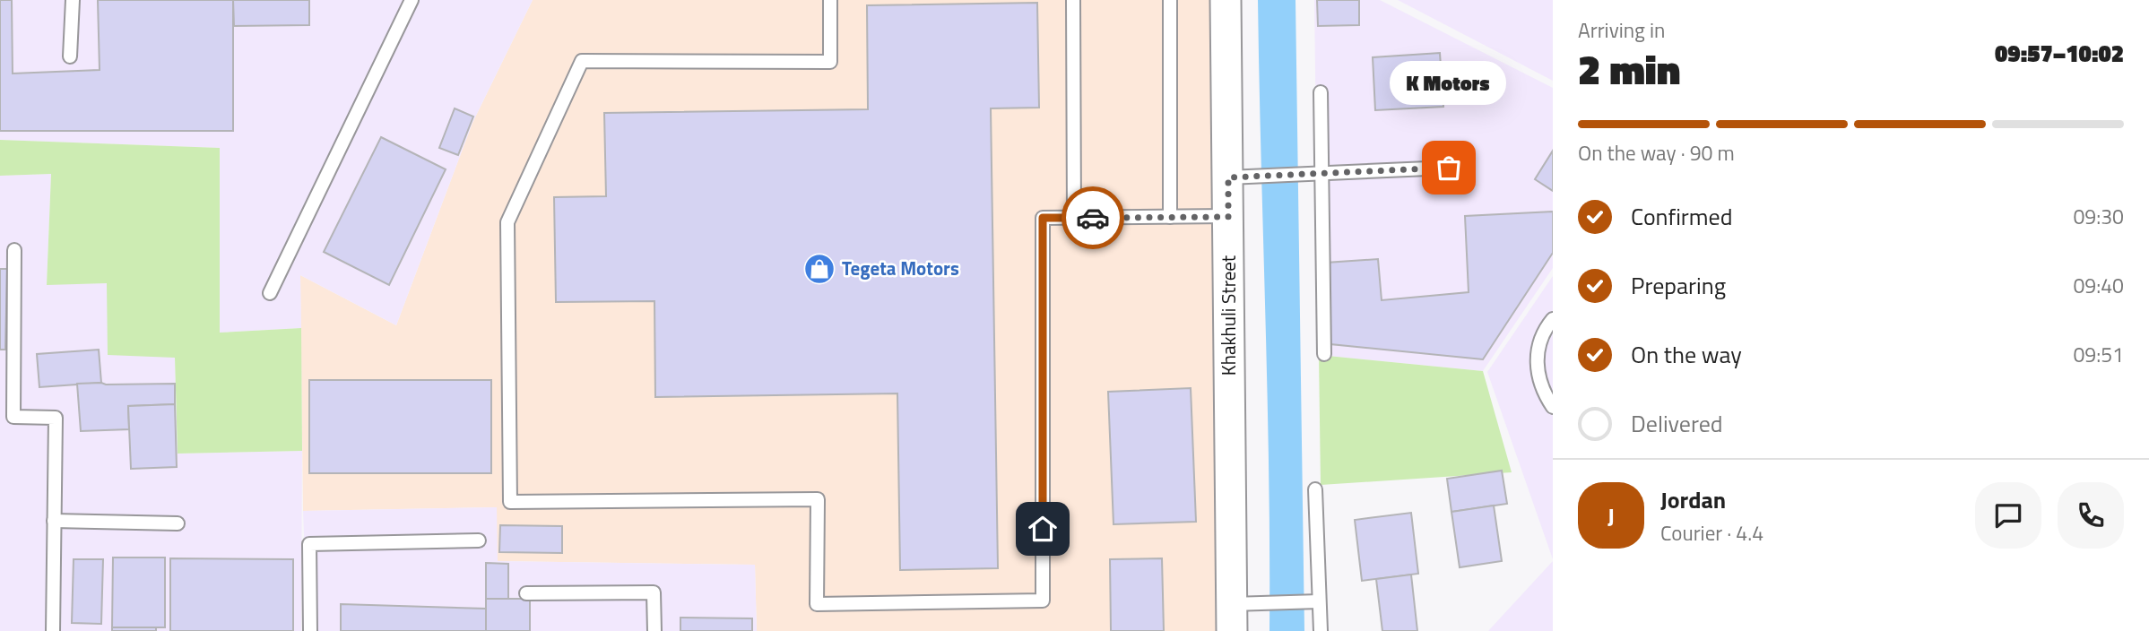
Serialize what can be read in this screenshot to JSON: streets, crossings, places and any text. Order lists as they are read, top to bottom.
{
  "streets": {
    "street": ["Khakhuli Street"]
  },
  "places": {
    "other": ["K Motors"],
    "shop": ["Tegeta Motors"]
  },
  "page": {
    "heading": ["2 min", "Arriving in", "09:57–10:02"],
    "panel": ["Jordan", "Courier · 4.4"],
    "bubble": "K Motors",
    "bar": "On the way · 90 m",
    "list": [
      ["Confirmed", "09:30"],
      ["Preparing", "09:40"],
      ["On the way", "09:51"],
      "Delivered"
    ],
    "round": "J"
  }
}
